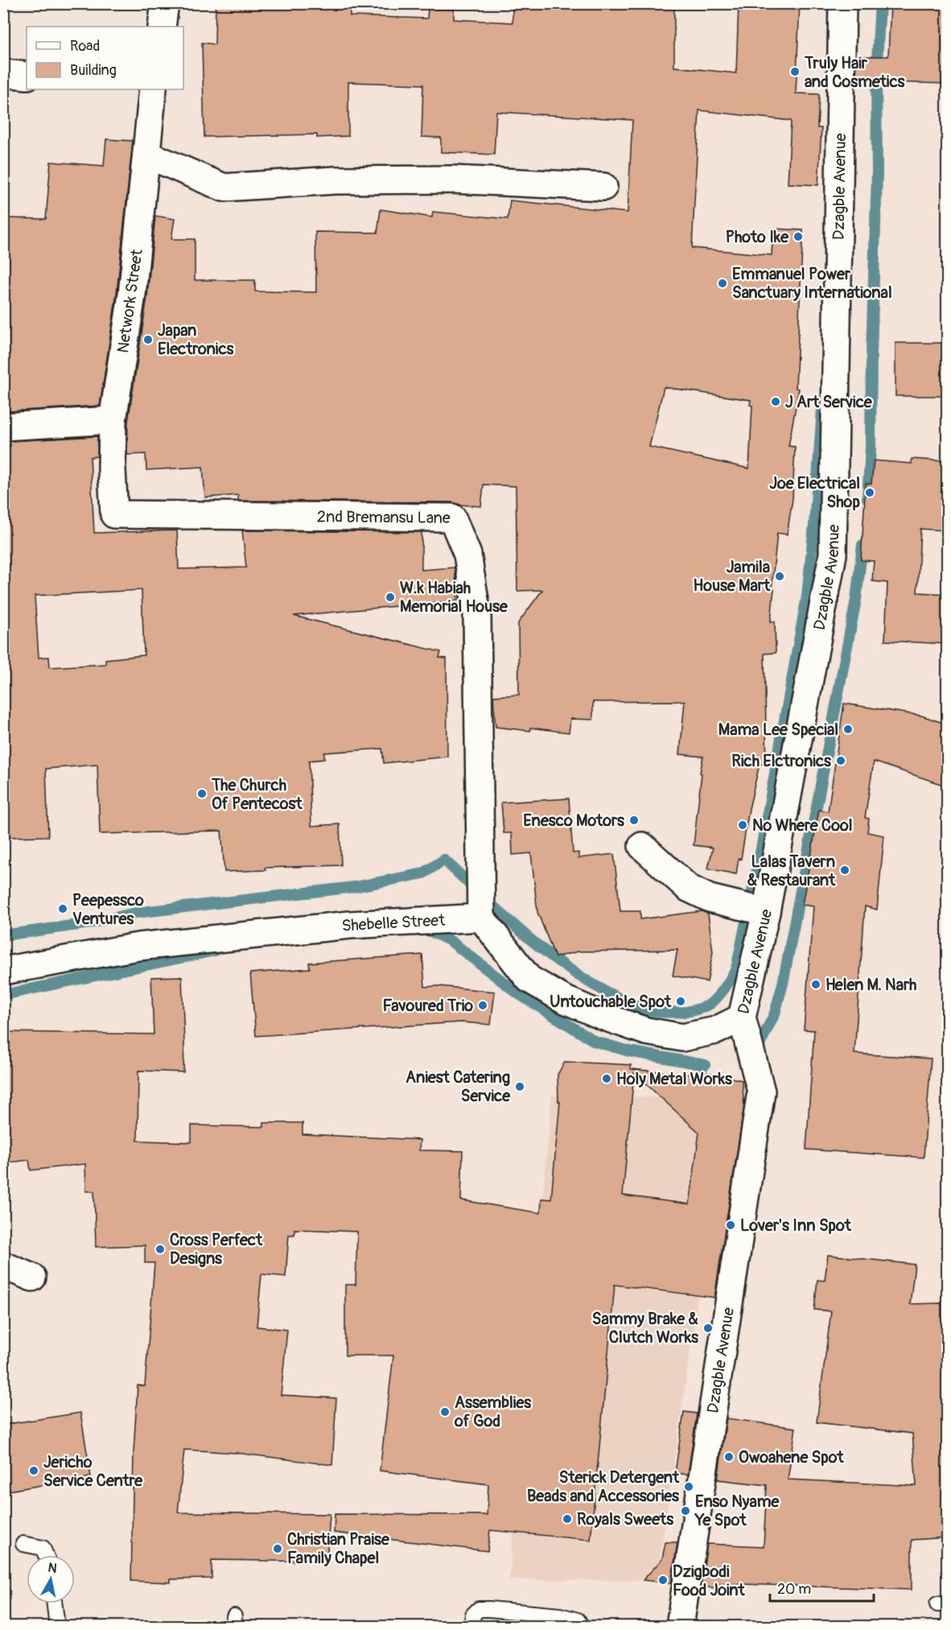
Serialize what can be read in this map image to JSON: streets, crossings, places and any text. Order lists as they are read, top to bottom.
{
  "streets": {
    "street": [
      "Dzagble Avenue",
      "Network Street",
      "2nd Bremansu Lane",
      "Shebelle Street"
    ]
  },
  "crossings": [
    ["Network Street", "2nd Bremansu Lane"],
    ["2nd Bremansu Lane", "Shebelle Street"]
  ],
  "places": [
    "Truly Hair and Cosmetics",
    "Photo Ike",
    "Emmanuel Power Sanctuary International",
    "Japan Electronics",
    "J Art Service",
    "Joe Electrical Shop",
    "Jamila House Mart",
    "W.k Habiah Memorial House",
    "Mama Lee Special",
    "Rich Elctronics",
    "The Church Of Pentecost",
    "Enesco Motors",
    "No Where Cool",
    "Lalas Tavern & Restaurant",
    "Peepessco Ventures",
    "Helen M. Narh",
    "Untouchable Spot",
    "Favoured Trio",
    "Holy Metal Works",
    "Aniest Catering Service",
    "Lover's Inn Spot",
    "Cross Perfect Designs",
    "Sammy Brake & Clutch Works",
    "Assemblies of God",
    "Owoahene Spot",
    "Jericho Service Centre",
    "Sterick Detergent Beads and Accessories",
    "Enso Nyame Ye Spot",
    "Royals Sweets",
    "Christian Praise Family Chapel",
    "Dzigbodi Food Joint"
  ],
  "legend": ["Road", "Building"],
  "scale_bar": "20 m",
  "north": "top"
}
